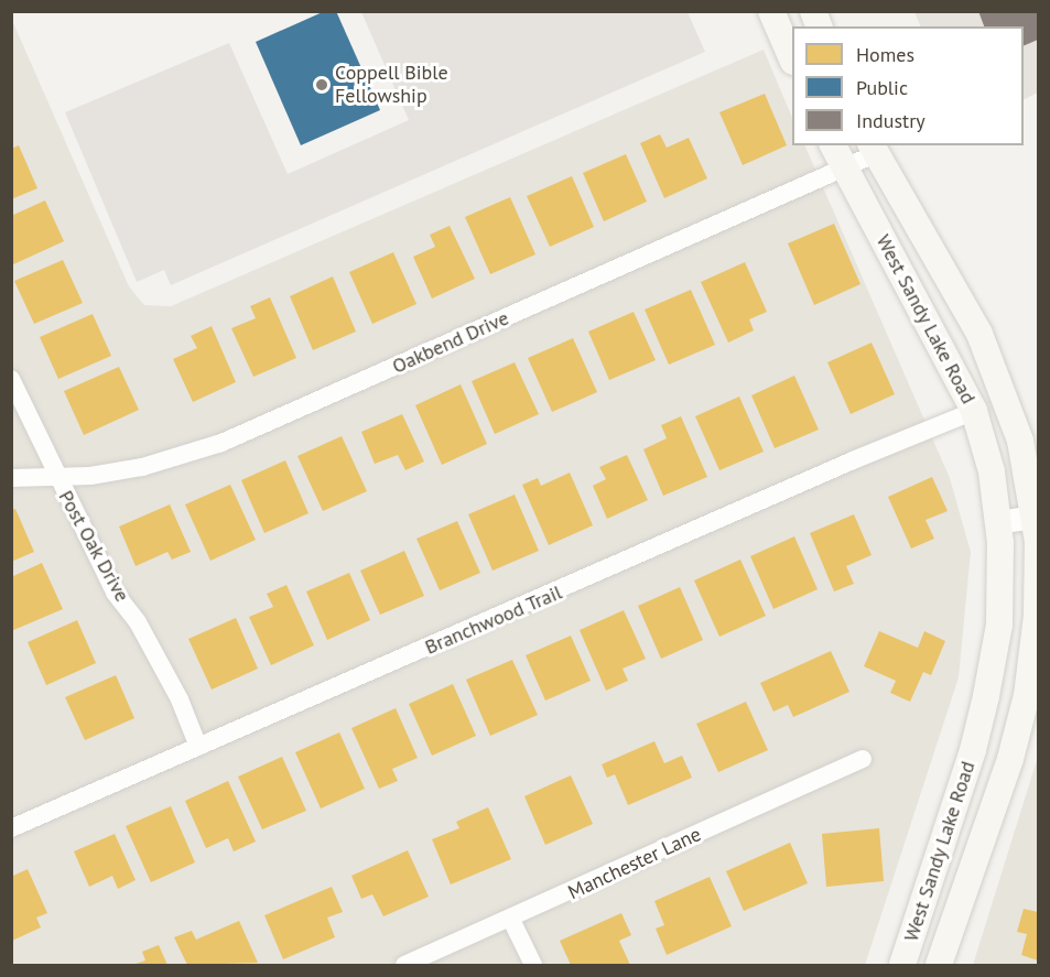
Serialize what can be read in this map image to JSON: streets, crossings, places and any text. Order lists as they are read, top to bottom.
{
  "streets": {
    "main road": ["West Sandy Lake Road"],
    "street": [
      "Oakbend Drive",
      "Post Oak Drive",
      "Branchwood Trail",
      "Manchester Lane"
    ]
  },
  "crossings": [
    ["West Sandy Lake Road", "Oakbend Drive"],
    ["West Sandy Lake Road", "Branchwood Trail"],
    ["Oakbend Drive", "Post Oak Drive"],
    ["Post Oak Drive", "Branchwood Trail"]
  ],
  "places": ["Coppell Bible Fellowship"],
  "legend": ["Homes", "Public", "Industry"]
}
